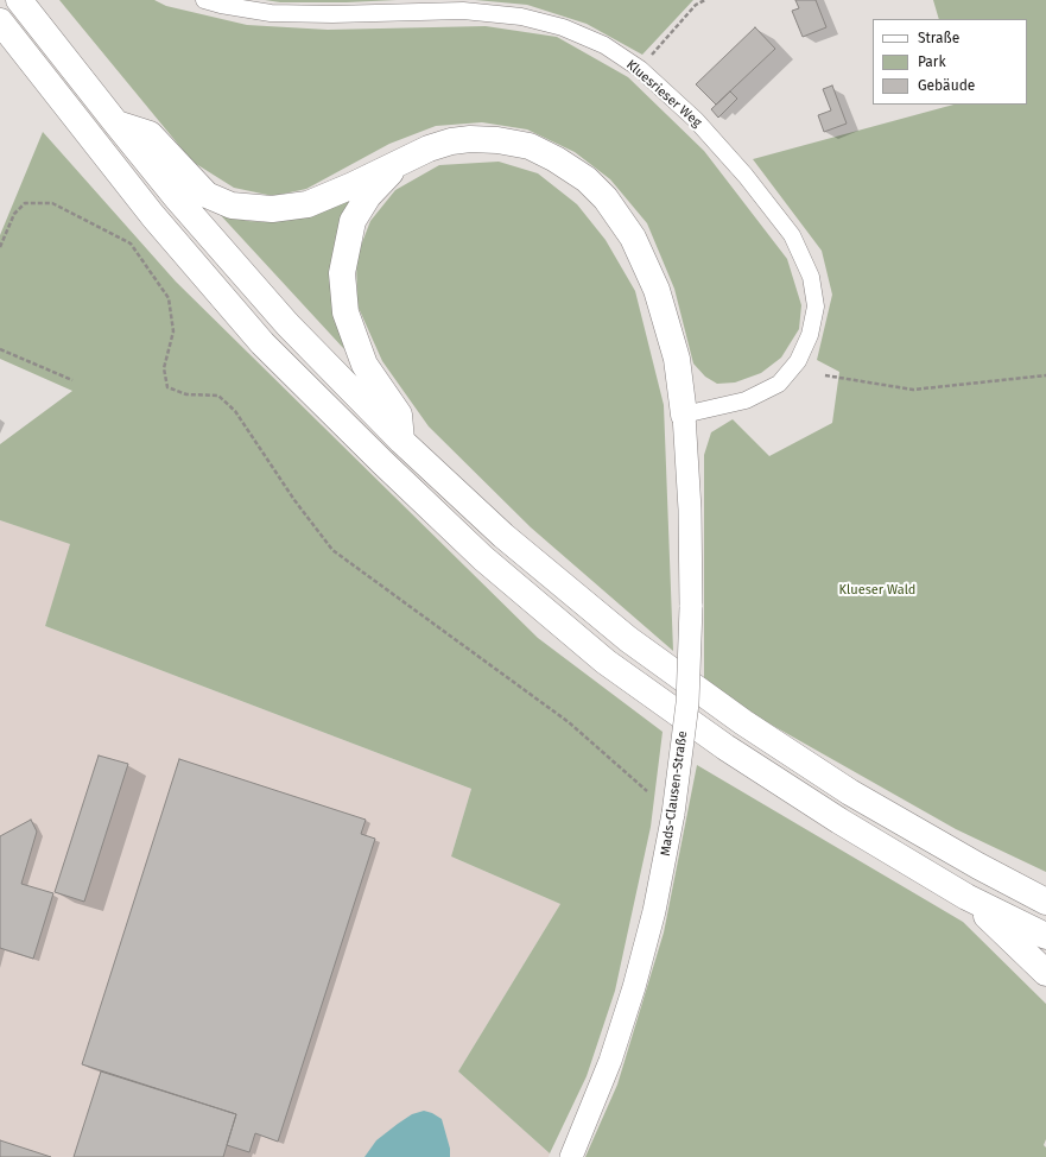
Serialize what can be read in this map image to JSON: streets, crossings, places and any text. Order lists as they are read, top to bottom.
{
  "streets": {
    "main road": ["Mads-Clausen-Straße"],
    "street": ["Kluesrieser Weg"]
  },
  "crossings": [
    ["Kluesrieser Weg", "Mads-Clausen-Straße"]
  ],
  "parks": ["Klueser Wald"],
  "legend": ["Straße", "Park", "Gebäude"]
}
